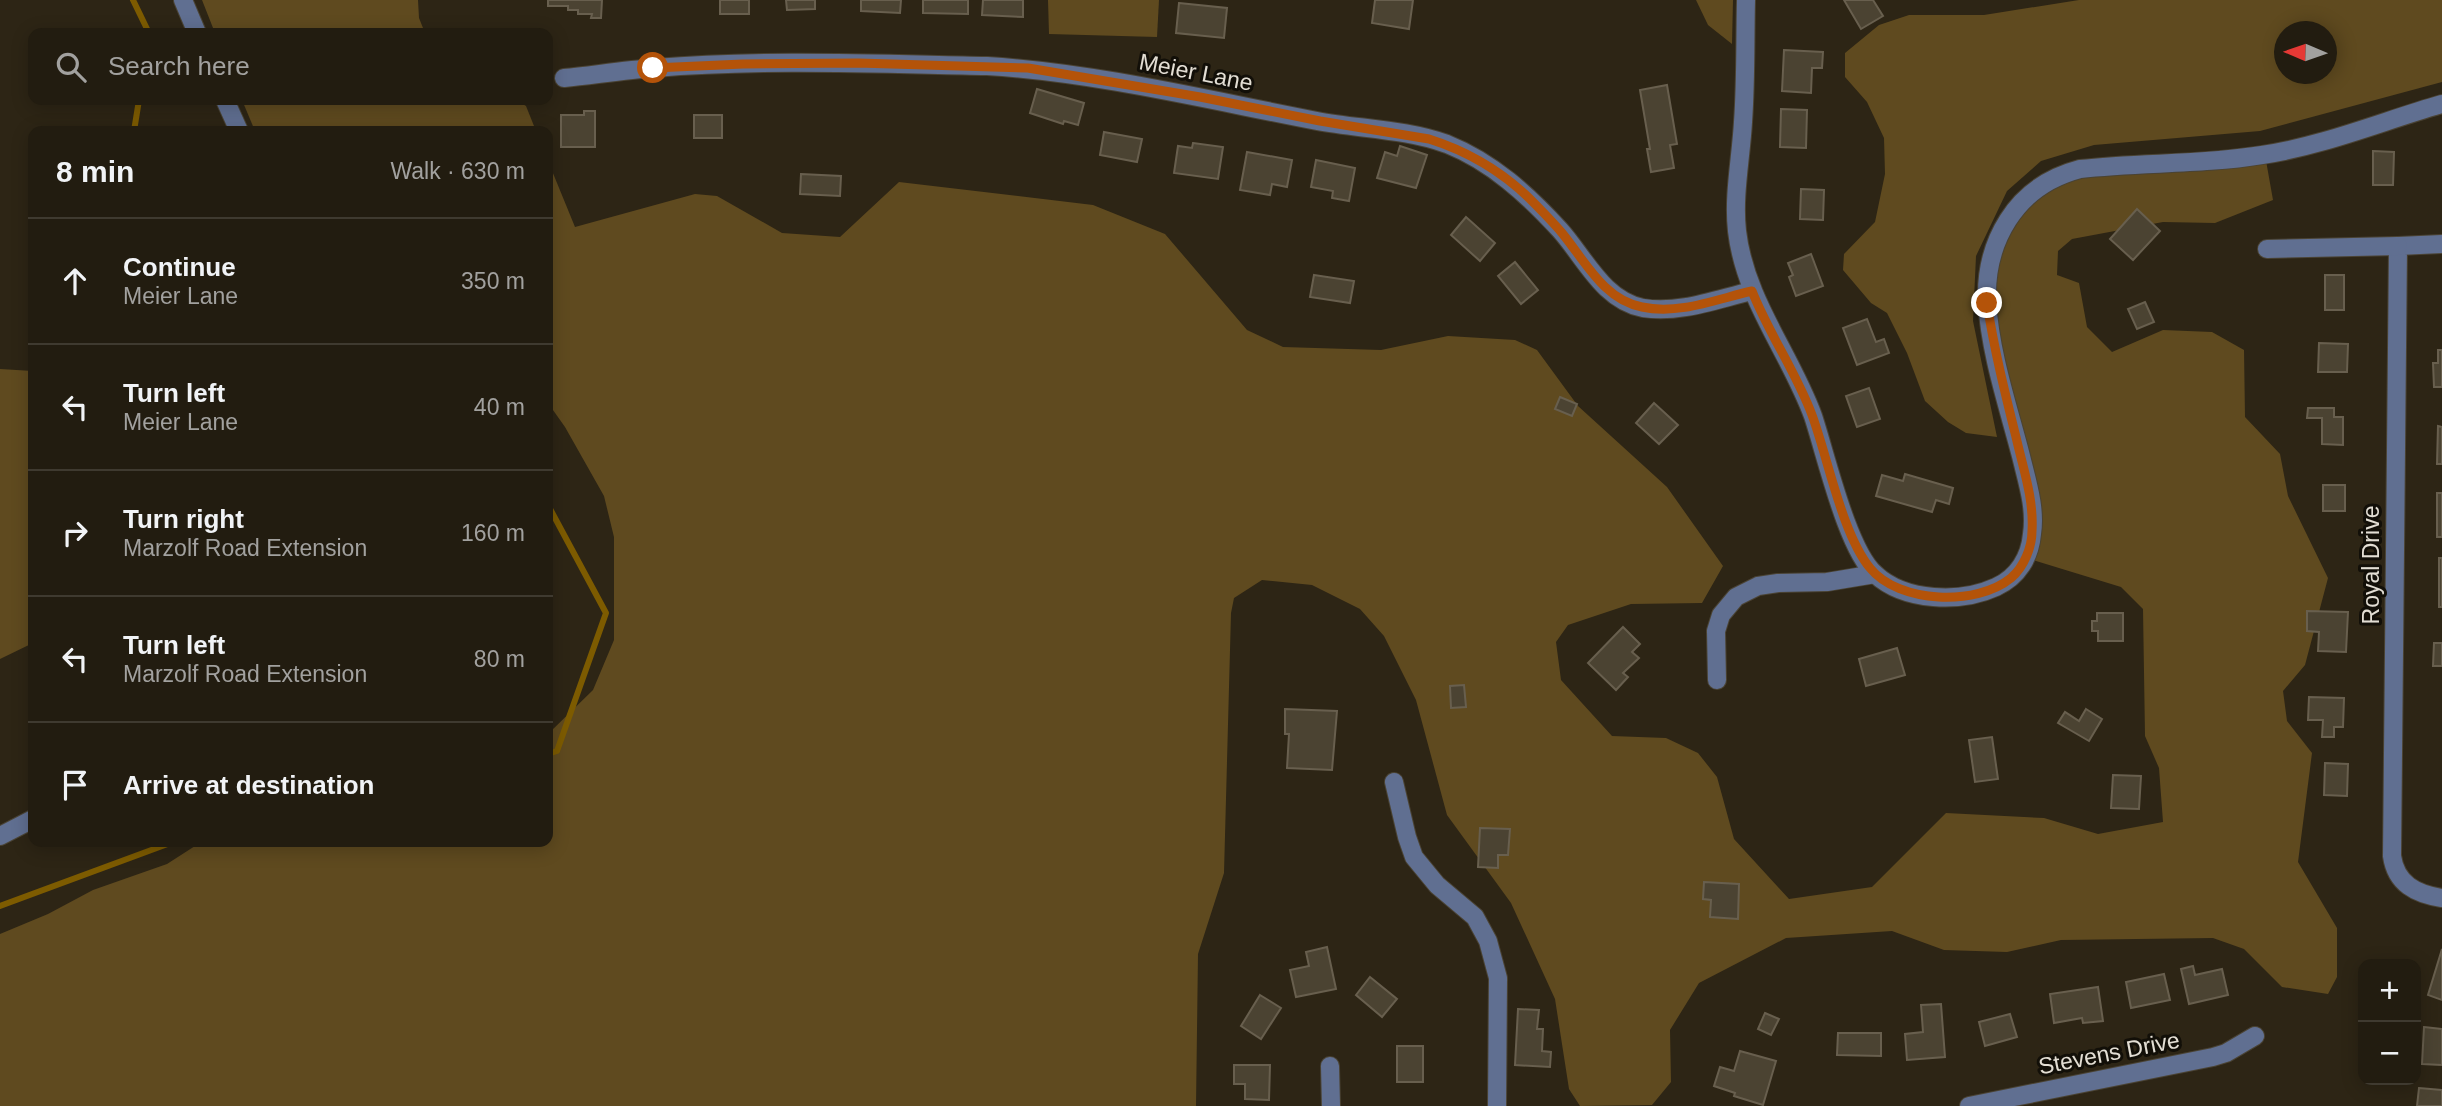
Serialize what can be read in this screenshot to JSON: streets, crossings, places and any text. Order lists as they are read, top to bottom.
{
  "streets": {
    "street": ["Meier Lane", "Royal Drive", "Stevens Drive"]
  },
  "north": "left",
  "page": {
    "search": "Search here",
    "heading": ["8 min", "Walk · 630 m"],
    "list": [
      ["Continue", "Meier Lane", "350 m"],
      ["Turn left", "Meier Lane", "40 m"],
      ["Turn right", "Marzolf Road Extension", "160 m"],
      ["Turn left", "Marzolf Road Extension", "80 m"],
      "Arrive at destination"
    ],
    "map_buttons": ["+", "−"]
  }
}
